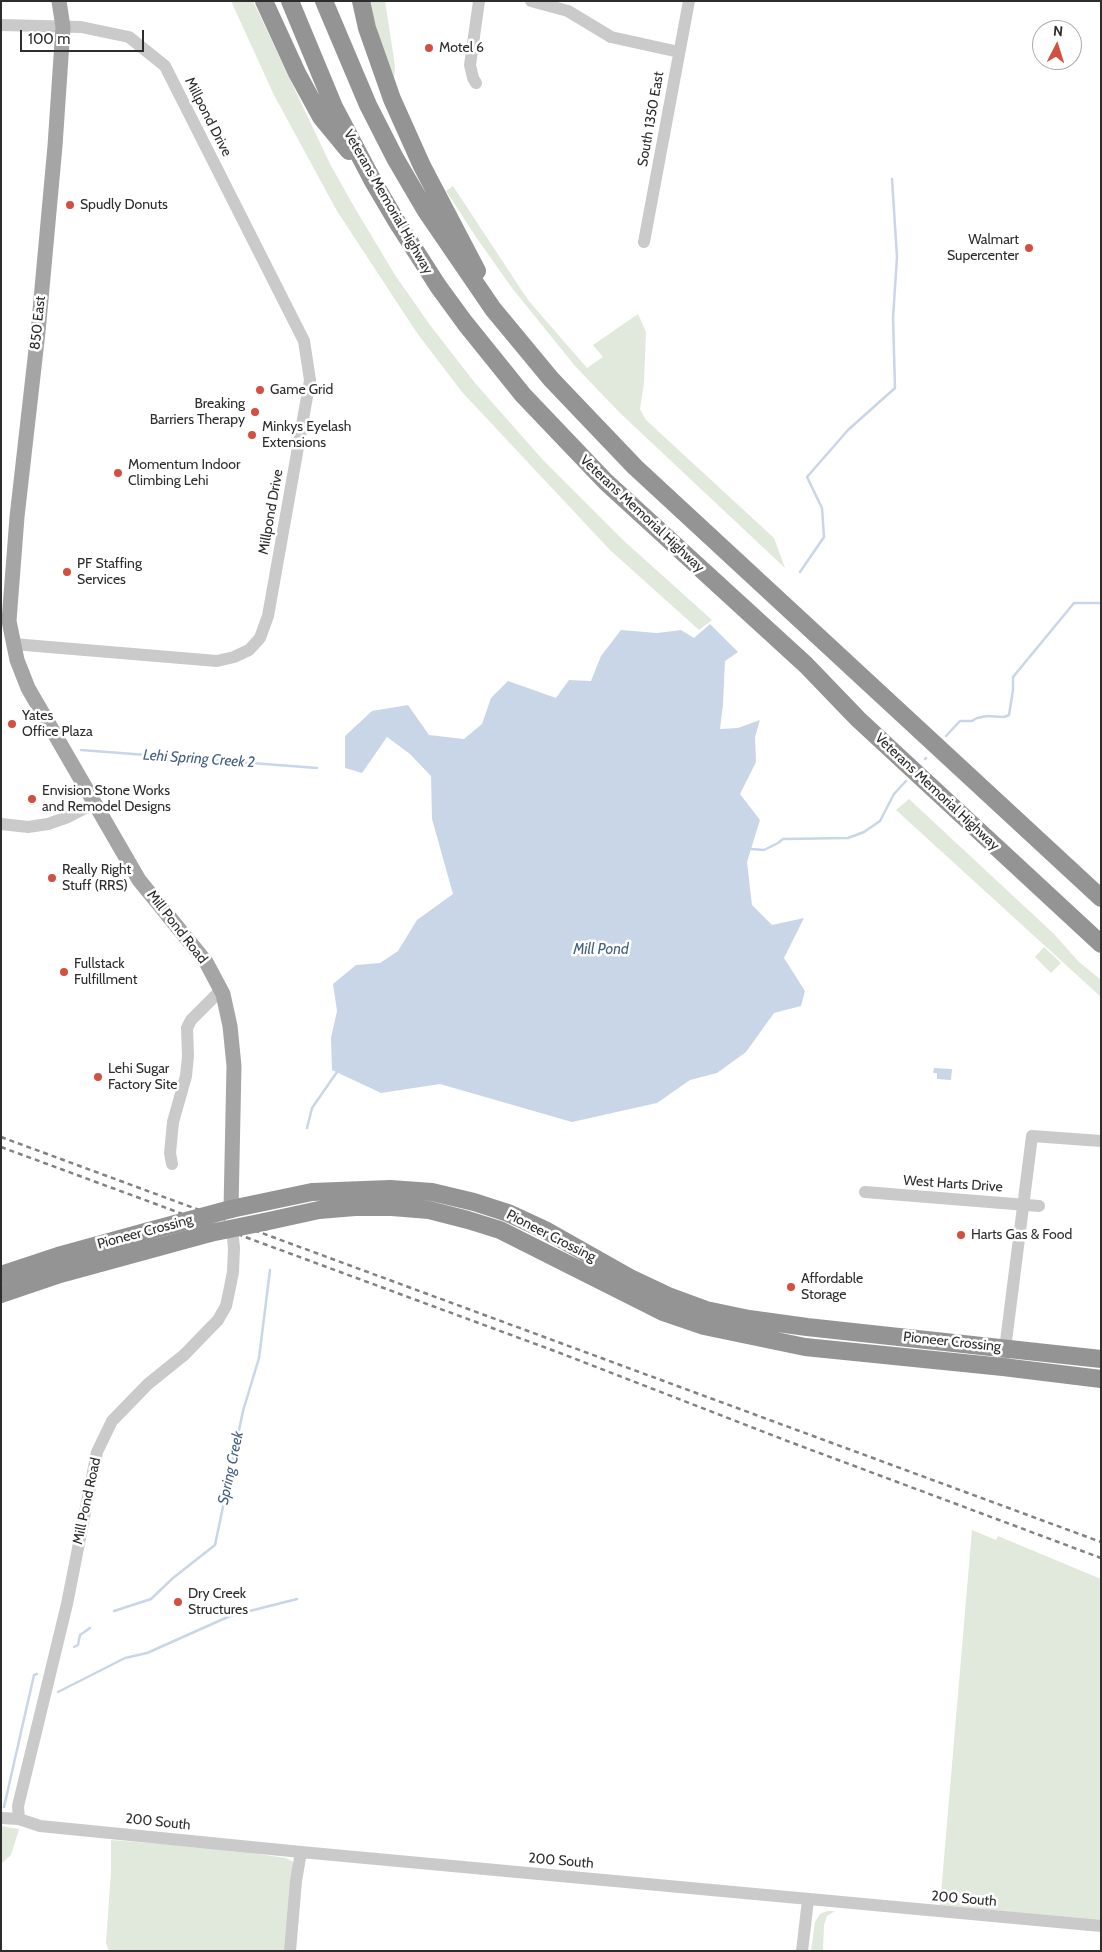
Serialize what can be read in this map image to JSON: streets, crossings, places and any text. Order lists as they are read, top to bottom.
{
  "streets": {
    "highway": ["Veterans Memorial Highway", "Pioneer Crossing"],
    "main road": ["850 East", "Mill Pond Road"],
    "street": [
      "Millpond Drive",
      "South 1350 East",
      "West Harts Drive",
      "200 South"
    ]
  },
  "crossings": [
    ["Millpond Drive", "850 East"],
    ["Millpond Drive", "Mill Pond Road"],
    ["850 East", "Mill Pond Road"],
    ["Mill Pond Road", "Pioneer Crossing"],
    ["Mill Pond Road", "200 South"]
  ],
  "water": ["Lehi Spring Creek 2", "Mill Pond", "Spring Creek"],
  "places": [
    "Motel 6",
    "Spudly Donuts",
    "Walmart Supercenter",
    "Game Grid",
    "Breaking Barriers Therapy",
    "Minkys Eyelash Extensions",
    "Momentum Indoor Climbing Lehi",
    "PF Staffing Services",
    "Yates Office Plaza",
    "Envision Stone Works and Remodel Designs",
    "Really Right Stuff (RRS)",
    "Fullstack Fulfillment",
    "Lehi Sugar Factory Site",
    "Harts Gas & Food",
    "Affordable Storage",
    "Dry Creek Structures"
  ],
  "scale_bar": "100 m",
  "north": "top"
}
